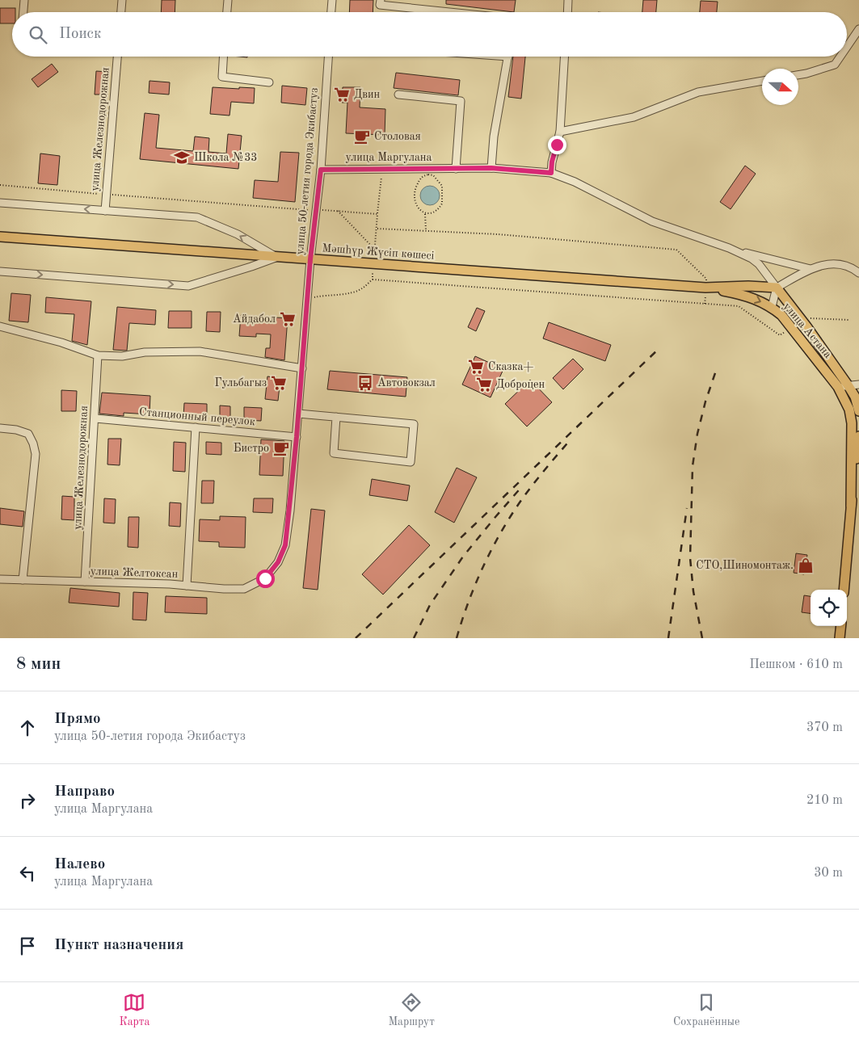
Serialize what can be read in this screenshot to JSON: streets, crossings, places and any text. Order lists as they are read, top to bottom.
{
  "streets": {
    "main road": ["Мәшһүр Жүсіп көшесі", "улица Астана"],
    "street": [
      "улица Железнодорожная",
      "улица Маргулана",
      "улица 50-летия города Экибастуз",
      "Станционный переулок",
      "улица Желтоксан"
    ]
  },
  "crossings": [
    ["улица Железнодорожная", "Станционный переулок"],
    ["улица Железнодорожная", "улица Желтоксан"],
    ["улица Маргулана", "улица 50-летия города Экибастуз"],
    ["улица 50-летия города Экибастуз", "Мәшһүр Жүсіп көшесі"],
    ["улица 50-летия города Экибастуз", "Станционный переулок"],
    ["улица 50-летия города Экибастуз", "улица Желтоксан"],
    ["Мәшһүр Жүсіп көшесі", "улица Астана"]
  ],
  "places": {
    "supermarket": [
      "Двин",
      "Айдабол",
      "Сказка+",
      "Гульбагыз",
      "Доброцен"
    ],
    "cafe": ["Столовая", "Бистро"],
    "school or university": ["Школа №33"],
    "bus stop": ["Автовокзал"],
    "shop": ["СТО,Шиномонтаж."]
  },
  "north": "right",
  "page": {
    "search": "Поиск",
    "heading": ["8 мин", "Пешком · 610 m"],
    "list": [
      ["Прямо", "улица 50-летия города Экибастуз", "370 m"],
      ["Направо", "улица Маргулана", "210 m"],
      ["Налево", "улица Маргулана", "30 m"],
      "Пункт назначения"
    ],
    "nav": ["Карта", "Маршрут", "Сохранённые"]
  }
}
